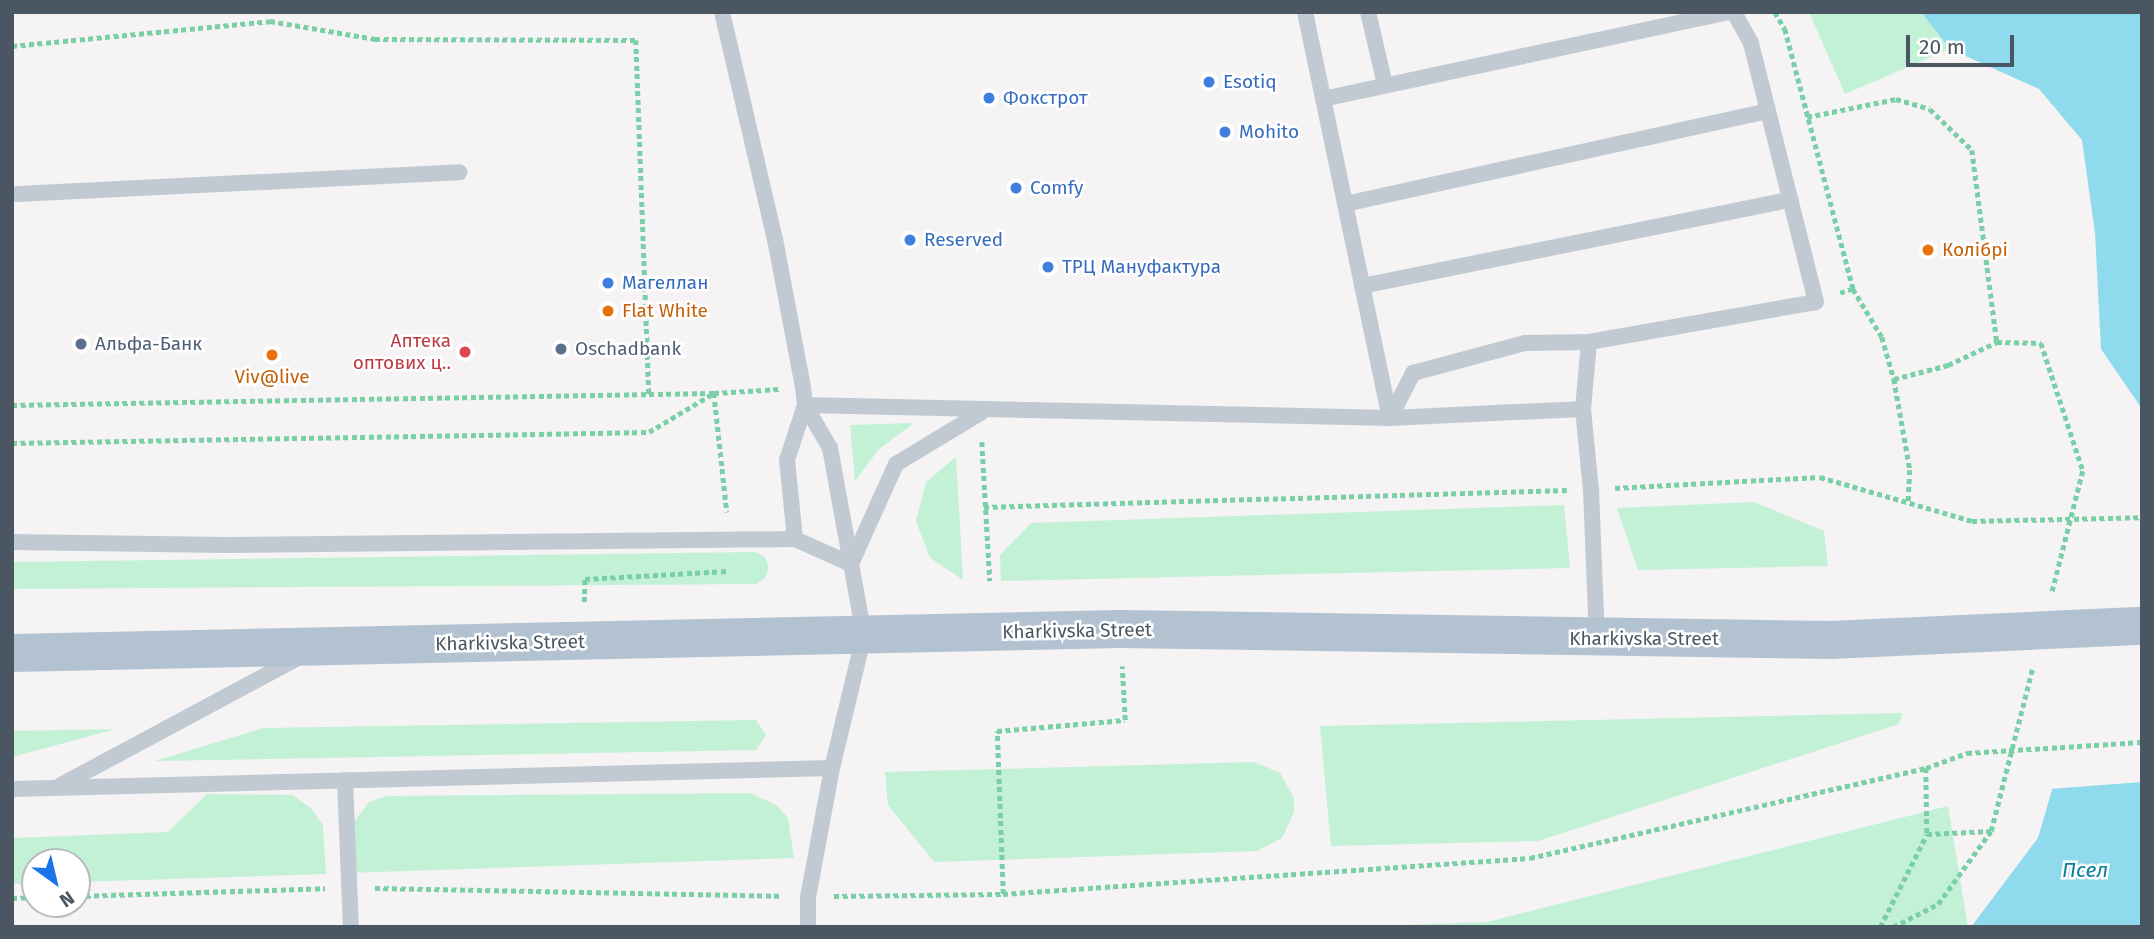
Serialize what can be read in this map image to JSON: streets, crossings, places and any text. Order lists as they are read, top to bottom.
{
  "streets": {
    "main road": ["Kharkivska Street"]
  },
  "water": ["Псел"],
  "places": [
    "Esotiq",
    "Фокстрот",
    "Mohito",
    "Comfy",
    "Reserved",
    "Колібрі",
    "ТРЦ Мануфактура",
    "Магеллан",
    "Flat White",
    "Альфа-Банк",
    "Oschadbank",
    "Аптека оптових ц..",
    "Viv@live"
  ],
  "scale_bar": "20 m",
  "north": "bottom right"
}
